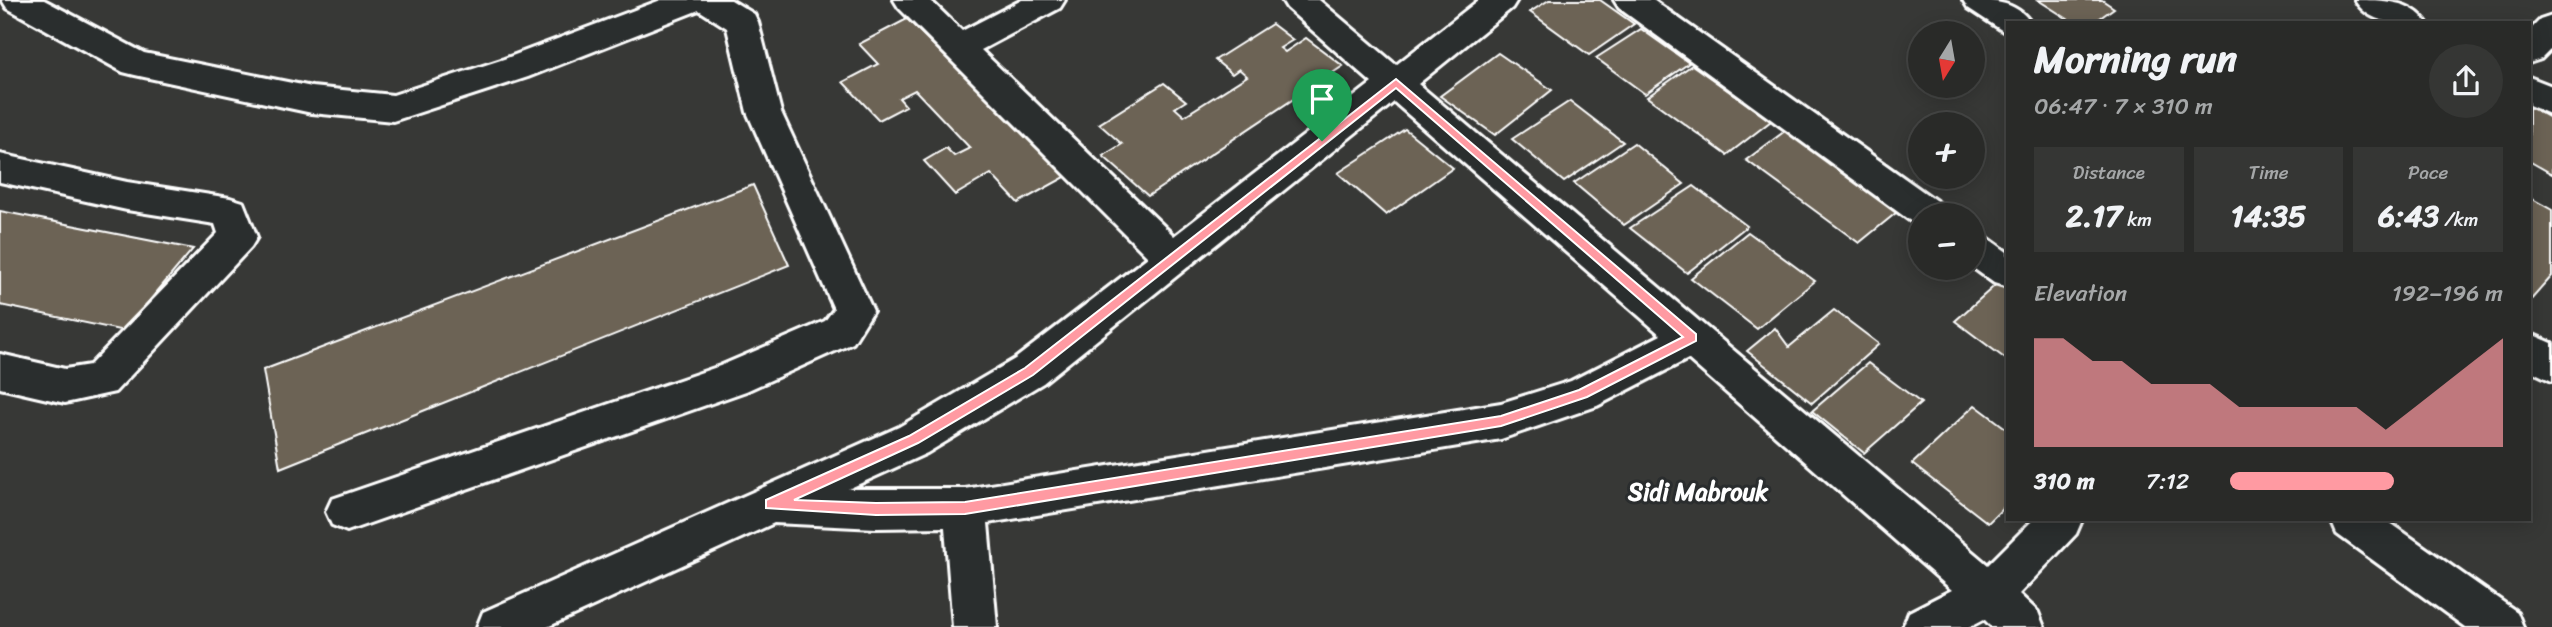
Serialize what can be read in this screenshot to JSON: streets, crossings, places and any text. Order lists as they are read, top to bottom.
{
  "districts": ["Sidi Mabrouk"],
  "north": "bottom",
  "page": {
    "map_buttons": ["+", "−"],
    "heading": ["Morning run", "06:47 · 7 × 310 m"],
    "stats": [
      ["Distance", "2.17 km"],
      ["Time", "14:35"],
      ["Pace", "6:43 /km"]
    ],
    "chart": ["Elevation", "192–196 m"],
    "list": [
      {
        "name": "310 m",
        "note": "7:12"
      }
    ]
  }
}
